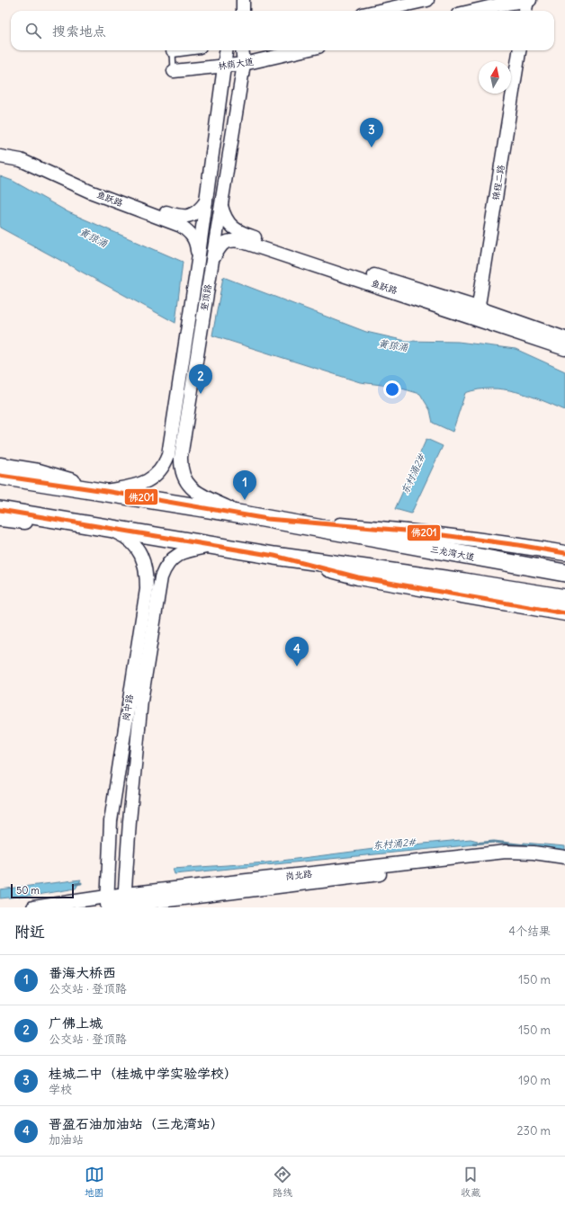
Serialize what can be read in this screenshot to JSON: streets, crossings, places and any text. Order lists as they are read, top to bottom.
{
  "streets": {
    "highway": ["三龙湾大道"],
    "street": [
      "林荫大道",
      "锦程二路",
      "鱼跃路",
      "登顶路",
      "岗中路",
      "岗北路"
    ]
  },
  "crossings": [
    ["林荫大道", "登顶路"],
    ["锦程二路", "鱼跃路"],
    ["鱼跃路", "登顶路"],
    ["登顶路", "三龙湾大道"],
    ["岗中路", "岗北路"]
  ],
  "water": ["黄猄涌", "东村涌2#"],
  "lines": ["transit line 佛201"],
  "scale_bar": "50 m",
  "north": "top",
  "page": {
    "search": "搜索地点",
    "pins": [
      "3",
      "2",
      "1",
      "4"
    ],
    "scale": "50 m",
    "heading": ["附近", "4个结果"],
    "list": [
      {
        "mark": "1",
        "name": "番海大桥西",
        "note": "公交站 · 登顶路",
        "value": "150 m"
      },
      {
        "mark": "2",
        "name": "广佛上城",
        "note": "公交站 · 登顶路",
        "value": "150 m"
      },
      {
        "mark": "3",
        "name": "桂城二中（桂城中学实验学校）",
        "note": "学校",
        "value": "190 m"
      },
      {
        "mark": "4",
        "name": "晋盈石油加油站（三龙湾站）",
        "note": "加油站",
        "value": "230 m"
      }
    ],
    "nav": ["地图", "路线", "收藏"]
  }
}
